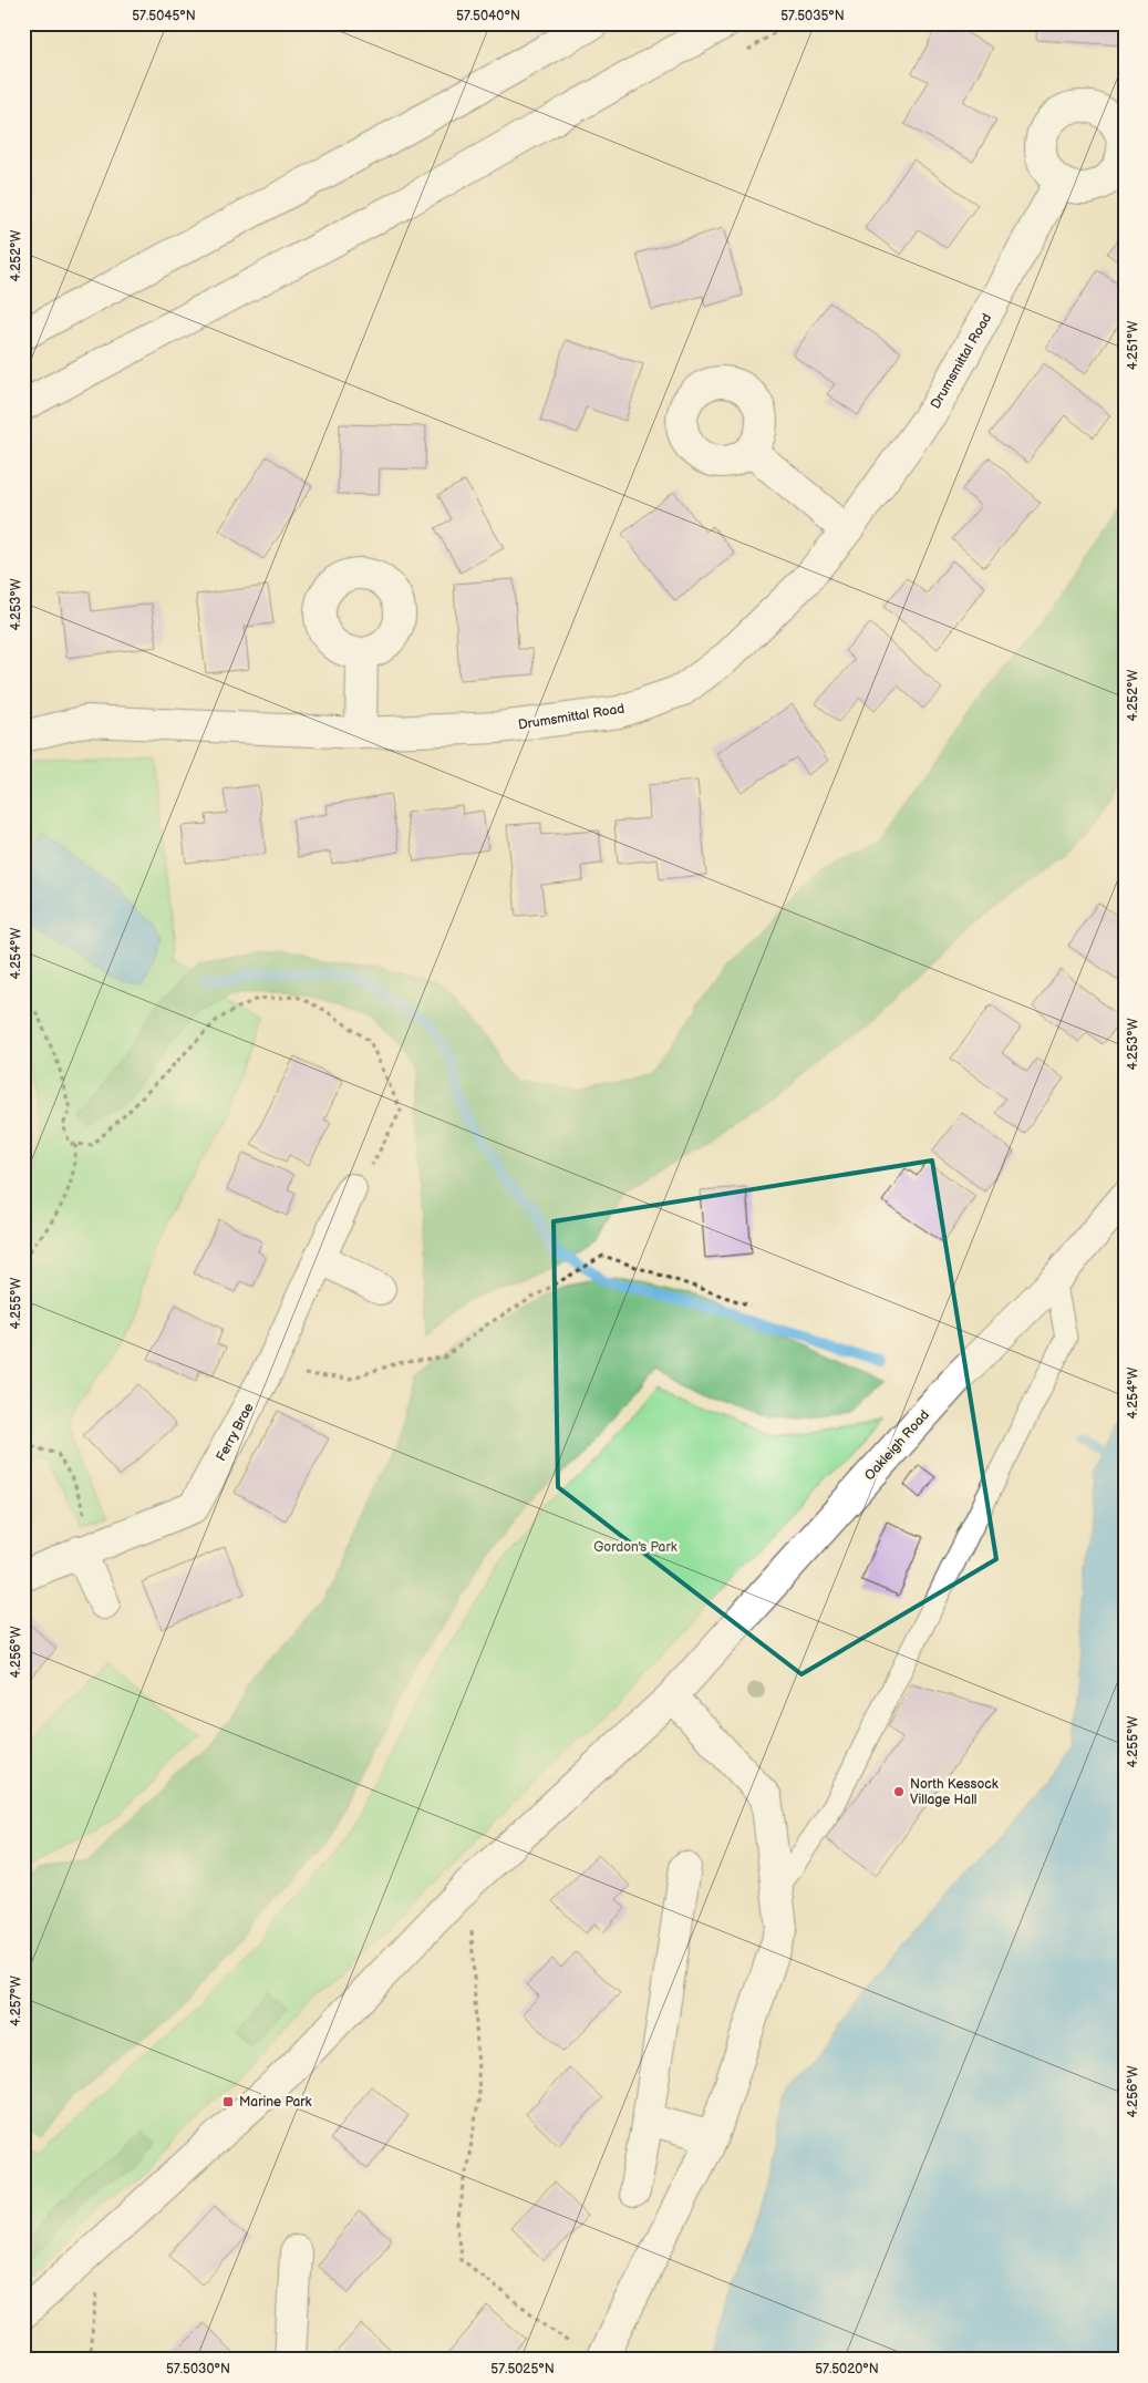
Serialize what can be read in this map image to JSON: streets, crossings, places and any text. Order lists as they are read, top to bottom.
{
  "streets": {
    "main road": ["Drumsmittal Road", "Ferry Brae", "Oakleigh Road"]
  },
  "parks": ["Gordon's Park"],
  "places": {
    "other": ["North Kessock Village Hall"],
    "transit": ["Marine Park"]
  },
  "coordinates": [
    "57.5045°N",
    "57.5040°N",
    "57.5035°N",
    "4.252°W",
    "4.251°W",
    "4.253°W",
    "4.254°W",
    "4.255°W",
    "4.256°W",
    "4.257°W",
    "57.5030°N",
    "57.5025°N",
    "57.5020°N"
  ]
}
